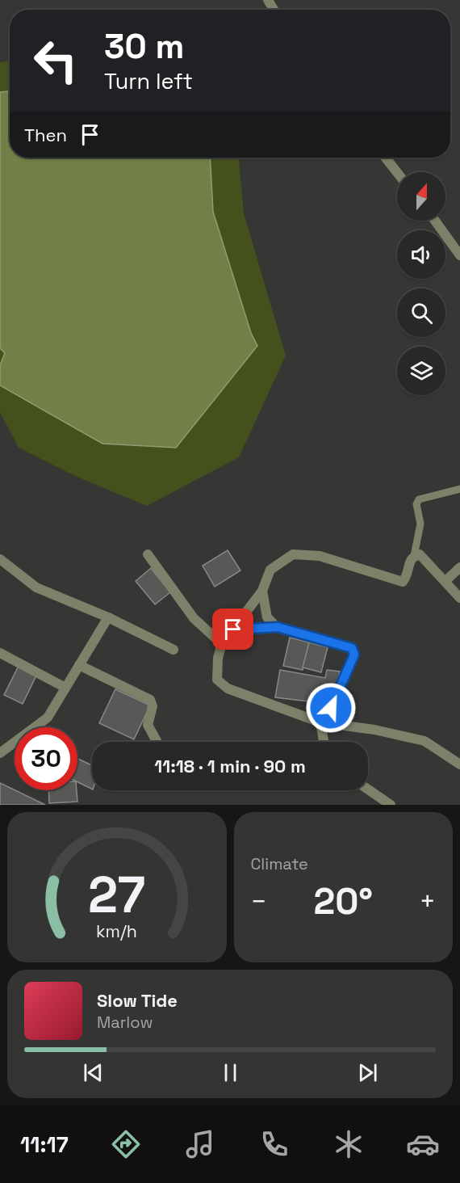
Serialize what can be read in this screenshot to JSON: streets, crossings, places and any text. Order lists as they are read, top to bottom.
{
  "north": "top",
  "page": {
    "turn": ["30 m", "Turn left"],
    "then": "Then",
    "limit": "30",
    "trip": "11:18 · 1 min · 90 m",
    "tile": "Climate",
    "heat": ["−", "20°", "+"],
    "song": ["Slow Tide", "Marlow"],
    "tabs": "11:17",
    "gauge": ["27", "km/h"]
  }
}
